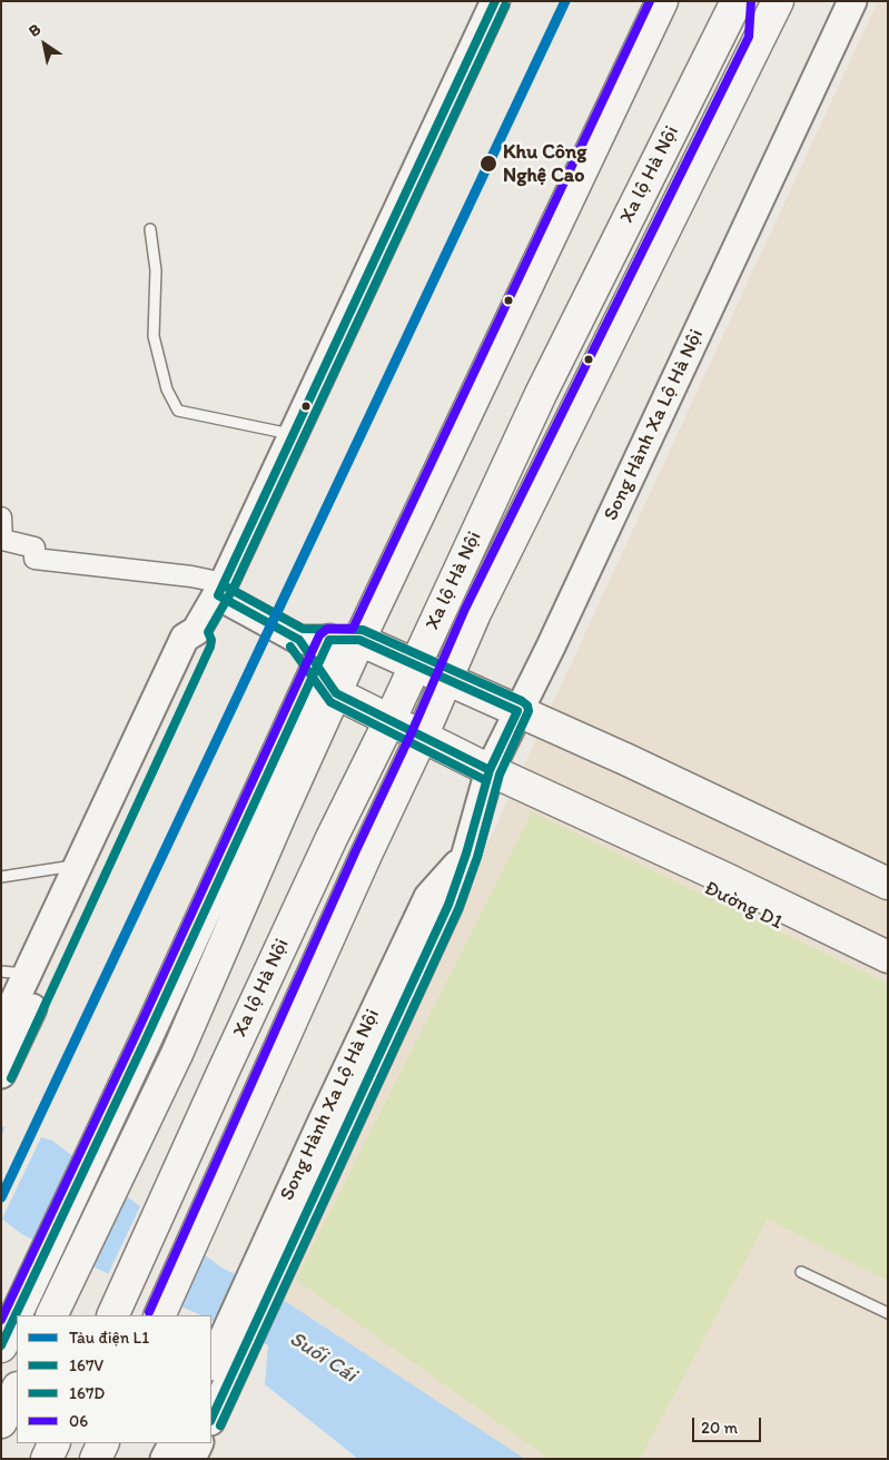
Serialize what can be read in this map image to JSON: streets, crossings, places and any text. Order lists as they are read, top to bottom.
{
  "streets": {
    "main road": ["Xa lộ Hà Nội", "Song Hành Xa Lộ Hà Nội", "Đường D1"]
  },
  "crossings": [
    ["Xa lộ Hà Nội", "Đường D1"],
    ["Song Hành Xa Lộ Hà Nội", "Đường D1"]
  ],
  "water": ["Suối Cái"],
  "places": ["Khu Công Nghệ Cao"],
  "lines": [
    "metro line L1",
    "transit line 167V",
    "transit line 06",
    "transit line 167D"
  ],
  "legend": [
    "Tàu điện L1",
    "167V",
    "167D",
    "06"
  ],
  "scale_bar": "20 m",
  "north": "top left"
}
